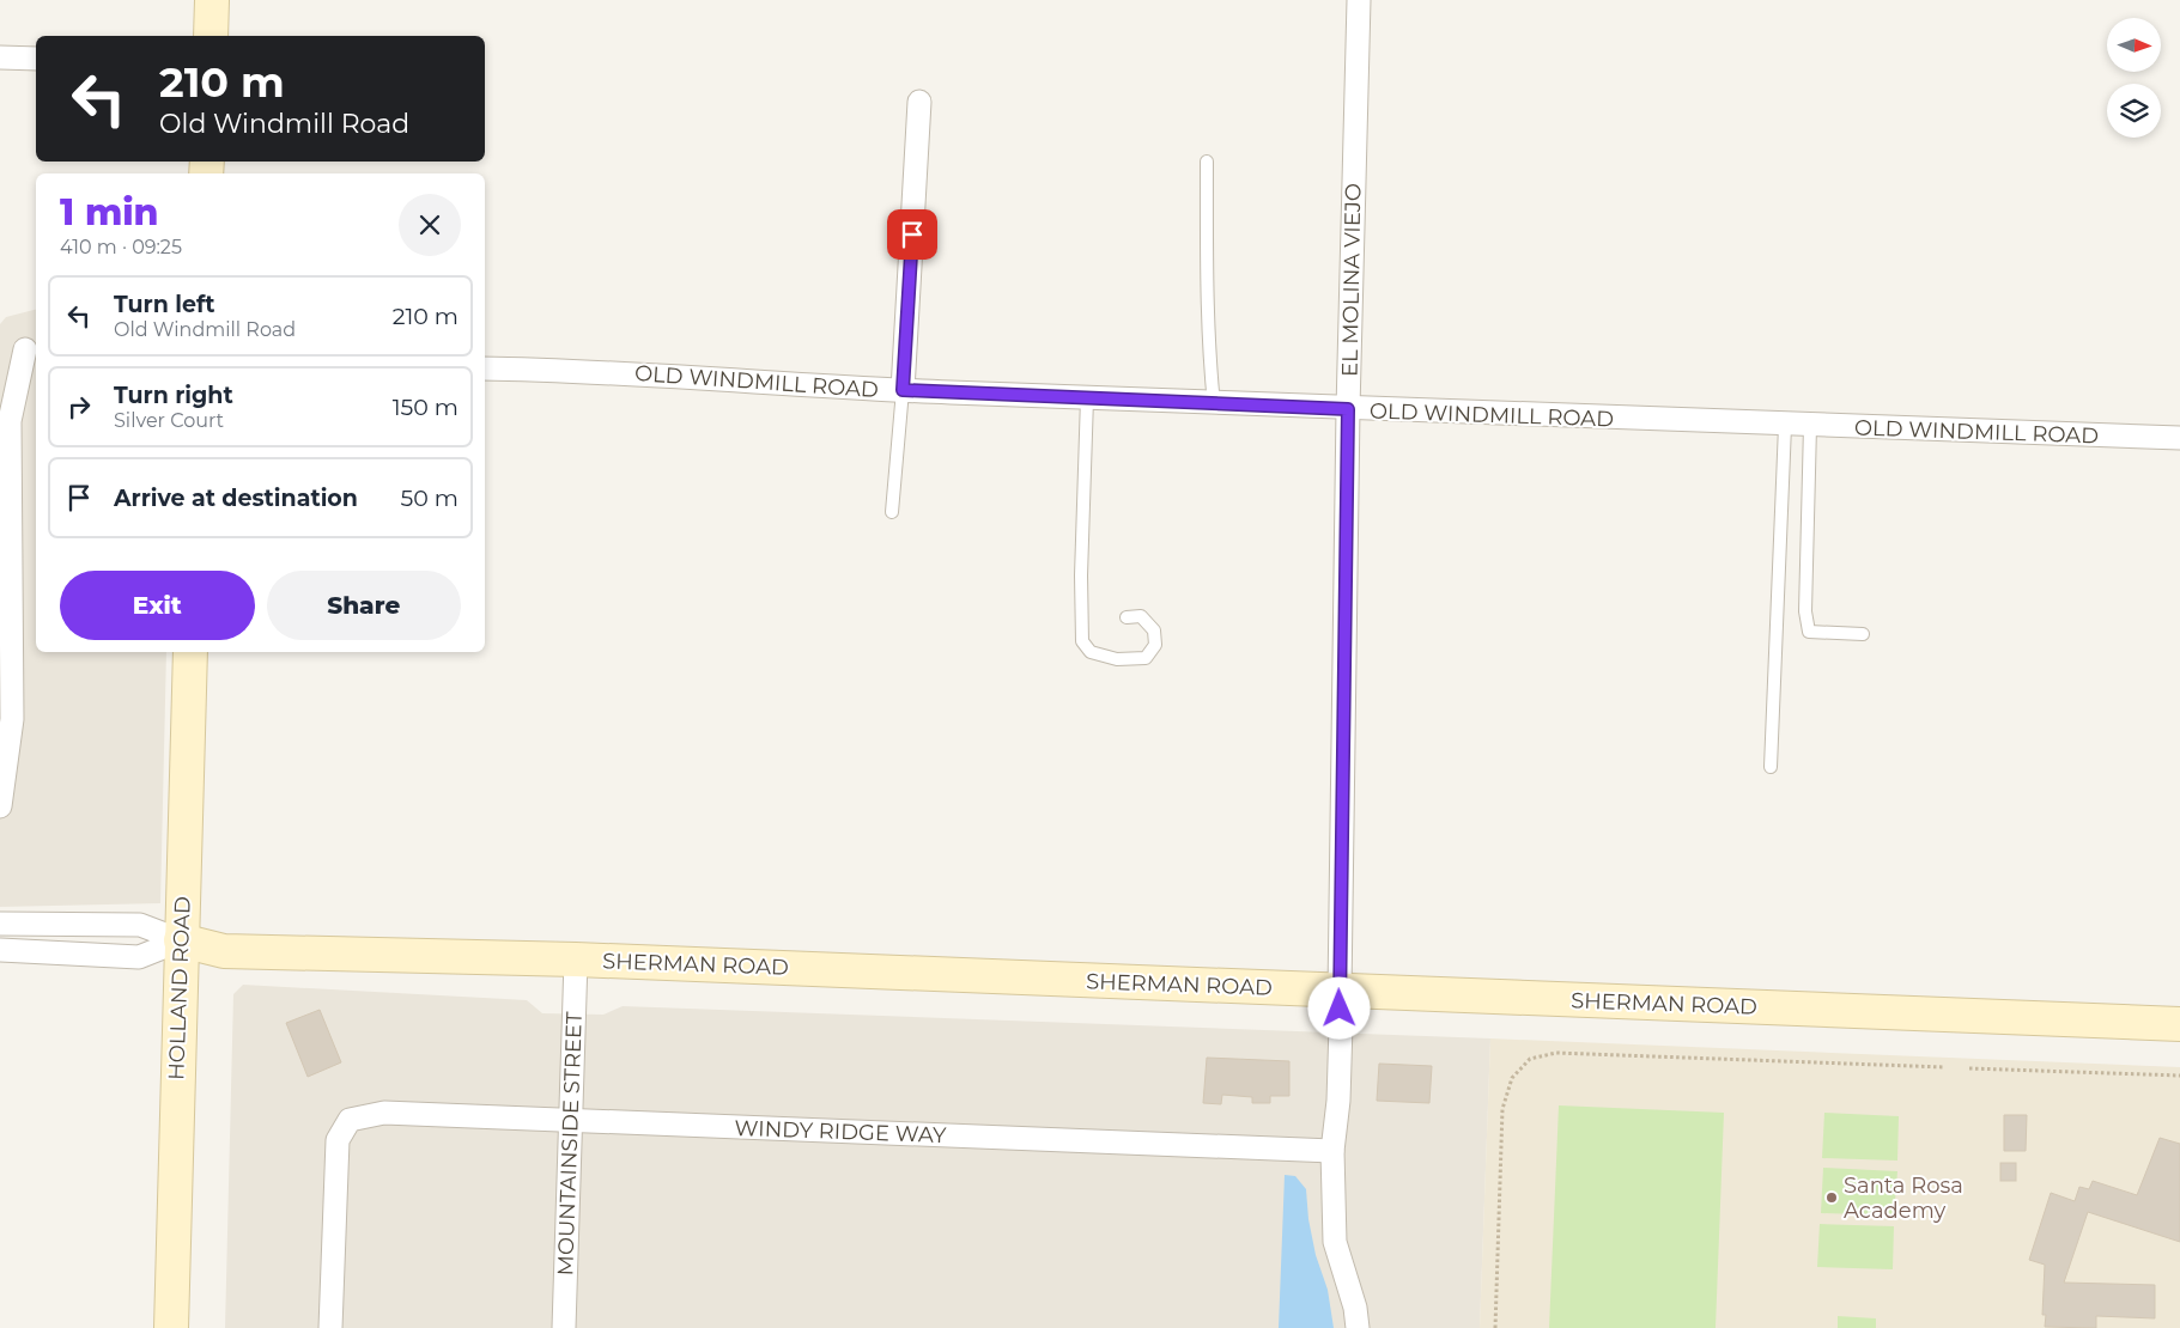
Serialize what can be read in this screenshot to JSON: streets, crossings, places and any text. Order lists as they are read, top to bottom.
{
  "streets": {
    "street": [
      "EL MOLINA VIEJO",
      "OLD WINDMILL ROAD",
      "SHERMAN ROAD",
      "HOLLAND ROAD",
      "WINDY RIDGE WAY",
      "MOUNTAINSIDE STREET"
    ]
  },
  "crossings": [
    ["EL MOLINA VIEJO", "OLD WINDMILL ROAD"],
    ["EL MOLINA VIEJO", "SHERMAN ROAD"],
    ["EL MOLINA VIEJO", "WINDY RIDGE WAY"],
    ["SHERMAN ROAD", "HOLLAND ROAD"],
    ["SHERMAN ROAD", "MOUNTAINSIDE STREET"],
    ["WINDY RIDGE WAY", "MOUNTAINSIDE STREET"]
  ],
  "places": ["Santa Rosa Academy"],
  "north": "right",
  "page": {
    "turn": ["210 m", "Old Windmill Road"],
    "heading": ["1 min", "410 m · 09:25"],
    "list": [
      {
        "name": "Turn left",
        "note": "Old Windmill Road",
        "value": "210 m"
      },
      {
        "name": "Turn right",
        "note": "Silver Court",
        "value": "150 m"
      },
      {
        "name": "Arrive at destination",
        "value": "50 m"
      }
    ],
    "buttons": ["Exit", "Share"]
  }
}
